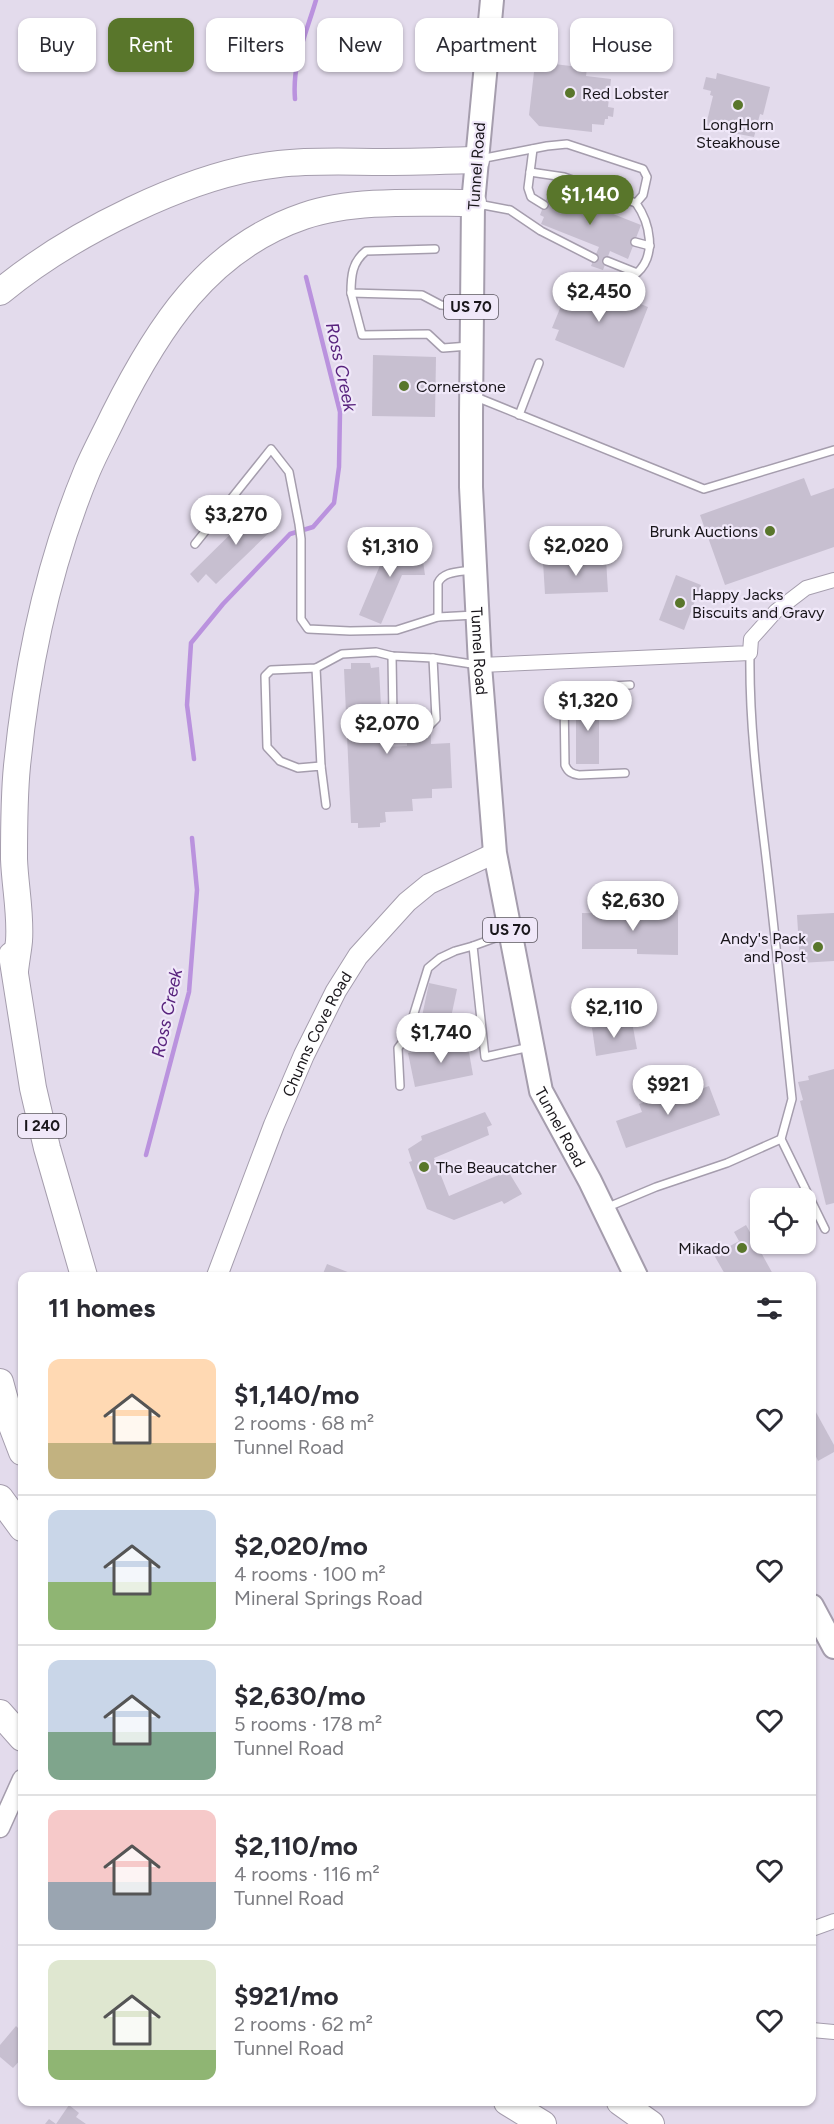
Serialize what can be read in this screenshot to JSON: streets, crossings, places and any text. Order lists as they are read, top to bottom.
{
  "streets": {
    "highway": ["I 240"],
    "main road": ["Tunnel Road", "US 70", "Chunns Cove Road"]
  },
  "crossings": [
    ["Tunnel Road", "Chunns Cove Road"]
  ],
  "water": ["Ross Creek"],
  "places": [
    "Red Lobster",
    "LongHorn Steakhouse",
    "Cornerstone",
    "Brunk Auctions",
    "Happy Jacks Biscuits and Gravy",
    "Andy's Pack and Post",
    "The Beaucatcher",
    "Mikado"
  ],
  "page": {
    "chip": [
      "Buy",
      "Rent",
      "Filters",
      "New",
      "Apartment",
      "House"
    ],
    "price": [
      "$1,140",
      "$2,450",
      "$3,270",
      "$2,020",
      "$1,310",
      "$1,320",
      "$2,070",
      "$2,630",
      "$2,110",
      "$1,740",
      "$921"
    ],
    "heading": "11 homes",
    "list": [
      {
        "name": "$1,140/mo",
        "note": "2 rooms · 68 m² · Tunnel Road"
      },
      {
        "name": "$2,020/mo",
        "note": "4 rooms · 100 m² · Mineral Springs Road"
      },
      {
        "name": "$2,630/mo",
        "note": "5 rooms · 178 m² · Tunnel Road"
      },
      {
        "name": "$2,110/mo",
        "note": "4 rooms · 116 m² · Tunnel Road"
      },
      {
        "name": "$921/mo",
        "note": "2 rooms · 62 m² · Tunnel Road"
      }
    ]
  }
}
